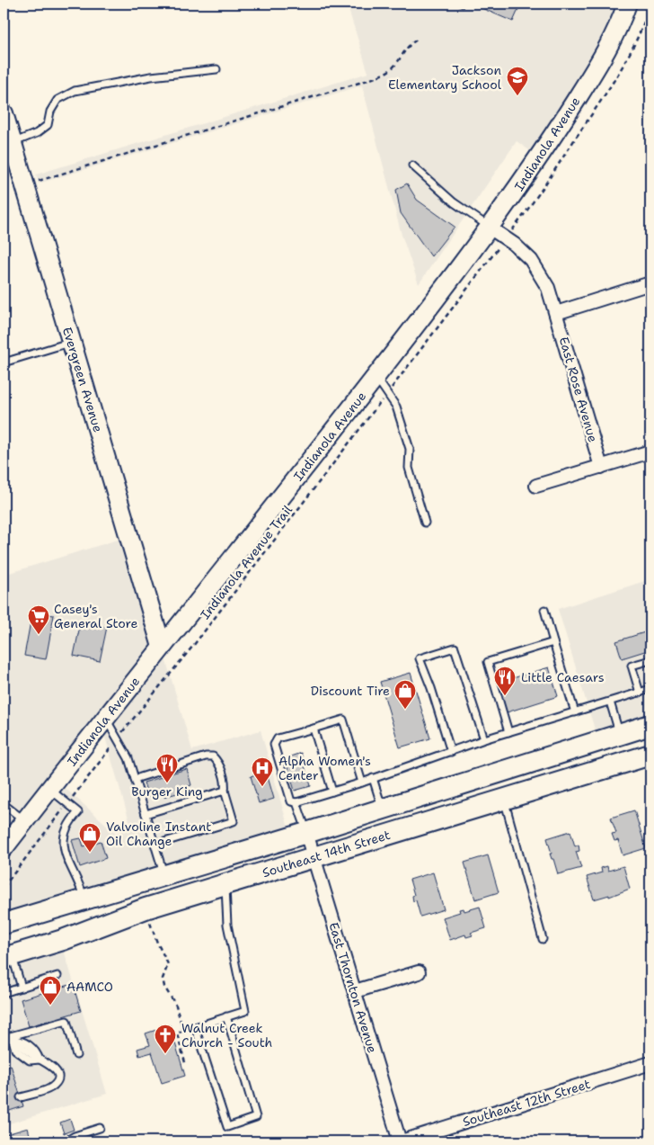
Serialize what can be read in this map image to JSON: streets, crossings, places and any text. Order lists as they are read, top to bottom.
{
  "streets": {
    "main road": ["Indianola Avenue", "Evergreen Avenue", "Southeast 14th Street"],
    "street": ["East Rose Avenue", "East Thornton Avenue", "Southeast 12th Street"],
    "path": ["Indianola Avenue Trail"]
  },
  "crossings": [
    ["Indianola Avenue", "Evergreen Avenue"],
    ["Indianola Avenue", "East Rose Avenue"],
    ["Southeast 14th Street", "East Thornton Avenue"],
    ["East Thornton Avenue", "Southeast 12th Street"]
  ],
  "places": {
    "school or university": ["Jackson Elementary School"],
    "supermarket": ["Casey's General Store"],
    "restaurant": ["Little Caesars", "Burger King"],
    "shop": ["Discount Tire", "Valvoline Instant Oil Change", "AAMCO"],
    "hospital": ["Alpha Women's Center"],
    "church": ["Walnut Creek Church - South"]
  }
}
